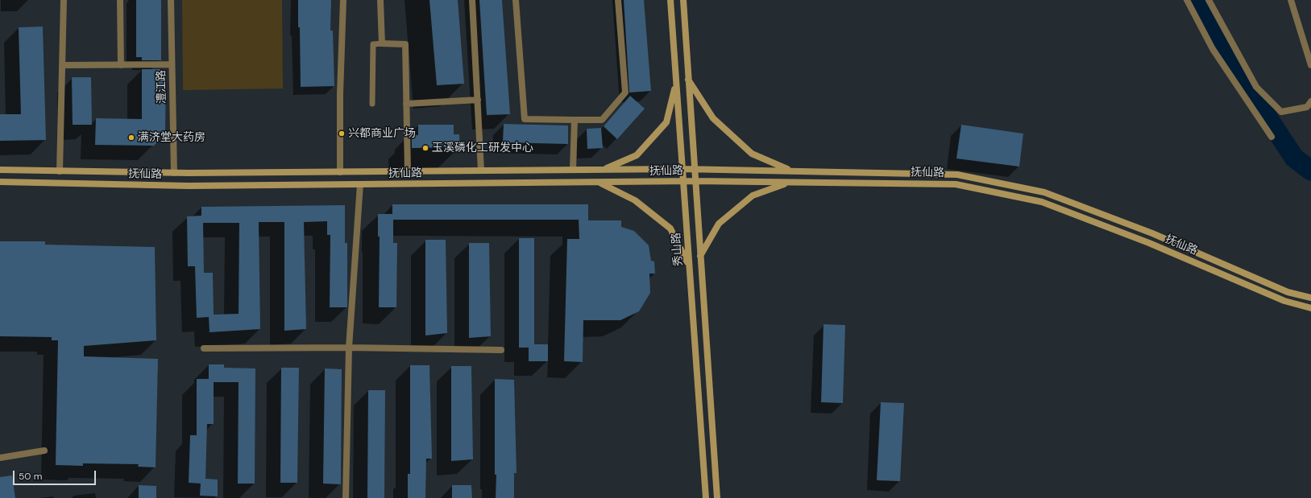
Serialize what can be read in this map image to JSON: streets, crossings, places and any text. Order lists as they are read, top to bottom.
{
  "streets": {
    "main road": ["抚仙路", "秀山路"],
    "street": ["澧江路"]
  },
  "crossings": [
    ["澧江路", "抚仙路"],
    ["抚仙路", "秀山路"]
  ],
  "places": ["兴都商业广场", "满济堂大药房", "玉溪磷化工研发中心"],
  "scale_bar": "50 m"
}
